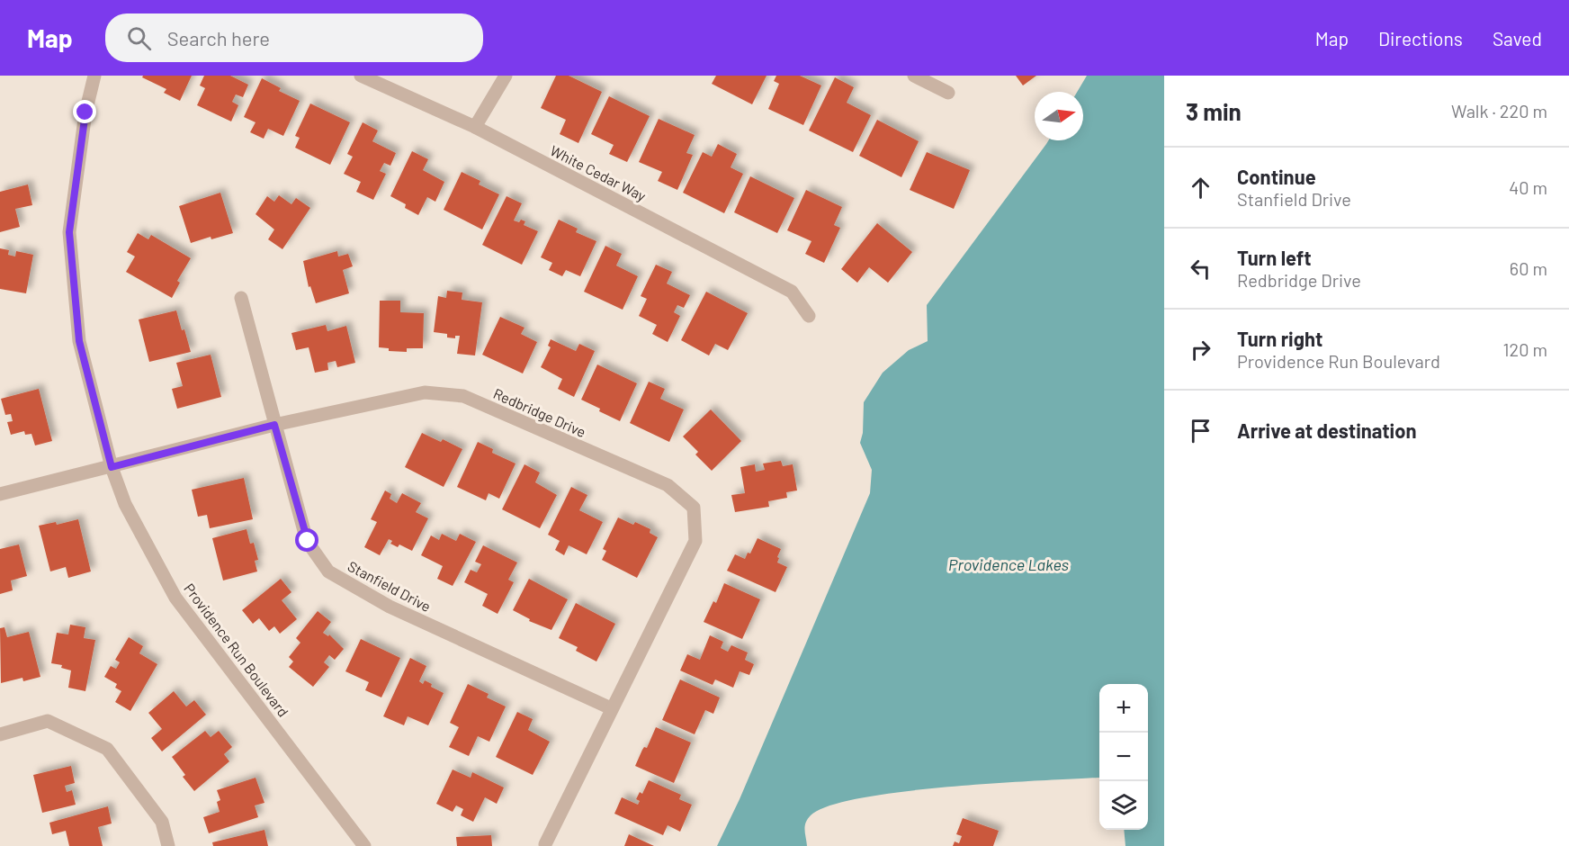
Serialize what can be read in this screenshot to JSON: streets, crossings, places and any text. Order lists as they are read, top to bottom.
{
  "streets": {
    "street": [
      "White Cedar Way",
      "Redbridge Drive",
      "Stanfield Drive",
      "Providence Run Boulevard"
    ]
  },
  "crossings": [
    ["Redbridge Drive", "Stanfield Drive"],
    ["Redbridge Drive", "Providence Run Boulevard"]
  ],
  "water": ["Providence Lakes"],
  "north": "right",
  "page": {
    "header": "Map",
    "search": "Search here",
    "nav": ["Map", "Directions", "Saved"],
    "heading": ["3 min", "Walk · 220 m"],
    "list": [
      ["Continue", "Stanfield Drive", "40 m"],
      ["Turn left", "Redbridge Drive", "60 m"],
      ["Turn right", "Providence Run Boulevard", "120 m"],
      "Arrive at destination"
    ],
    "map_buttons": ["+", "−"]
  }
}
